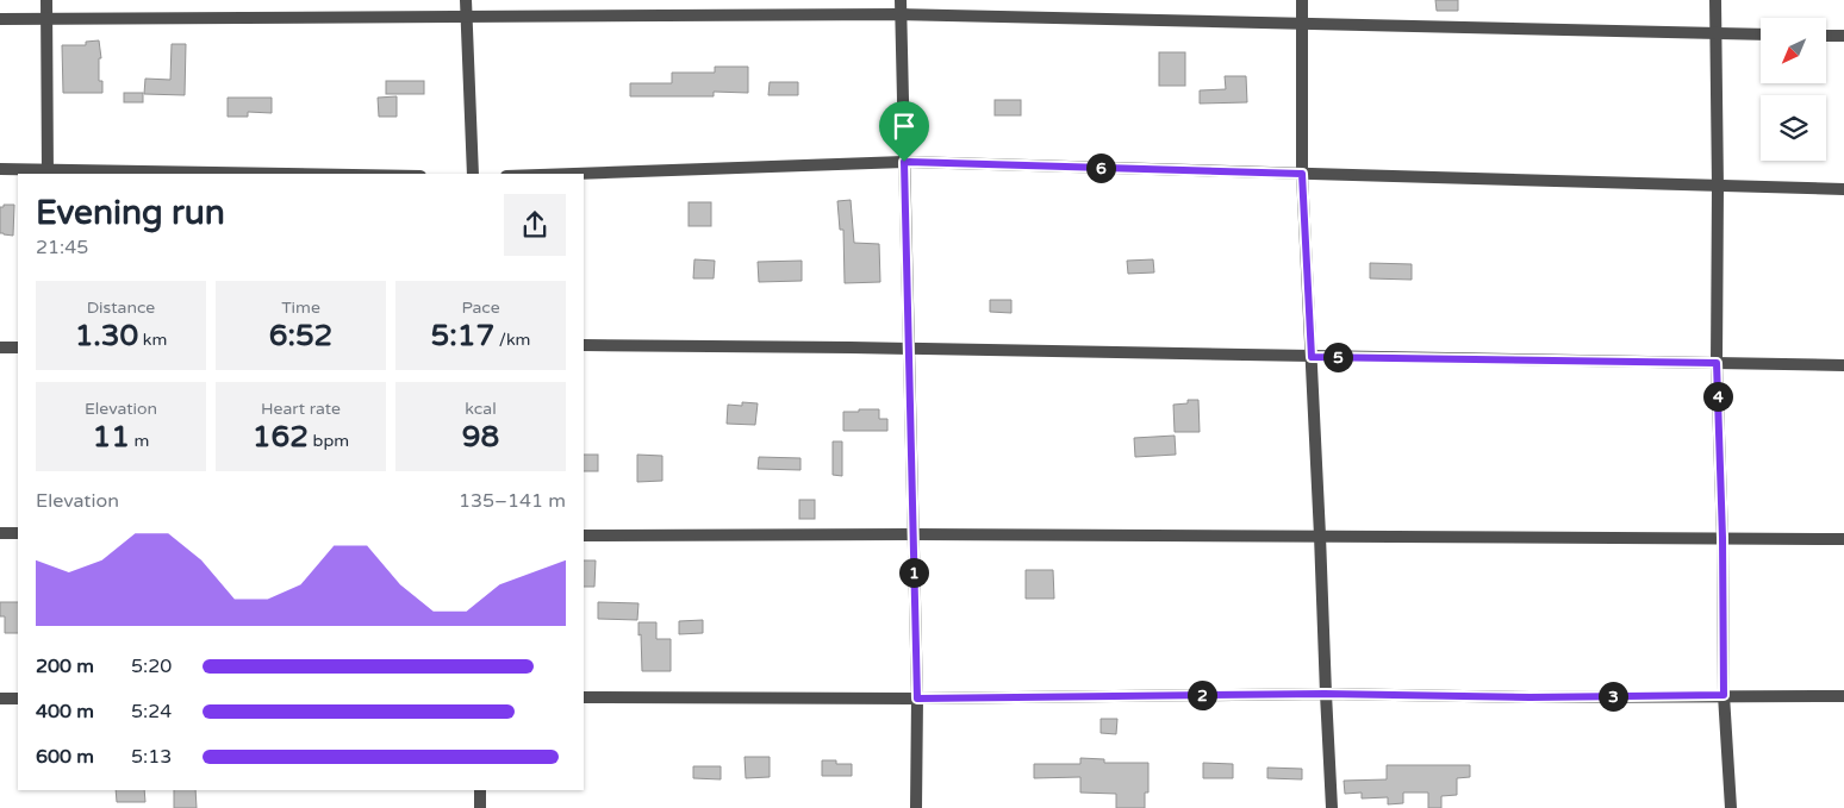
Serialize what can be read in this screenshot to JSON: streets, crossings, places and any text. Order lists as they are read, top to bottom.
{
  "north": "bottom left",
  "page": {
    "pins": [
      "6",
      "5",
      "4",
      "1",
      "2",
      "3"
    ],
    "heading": ["Evening run", "21:45"],
    "stats": [
      ["Distance", "1.30 km"],
      ["Time", "6:52"],
      ["Pace", "5:17 /km"],
      ["Elevation", "11 m"],
      ["Heart rate", "162 bpm"],
      ["kcal", "98"]
    ],
    "chart": ["Elevation", "135–141 m"],
    "list": [
      {
        "name": "200 m",
        "note": "5:20"
      },
      {
        "name": "400 m",
        "note": "5:24"
      },
      {
        "name": "600 m",
        "note": "5:13"
      }
    ]
  }
}
